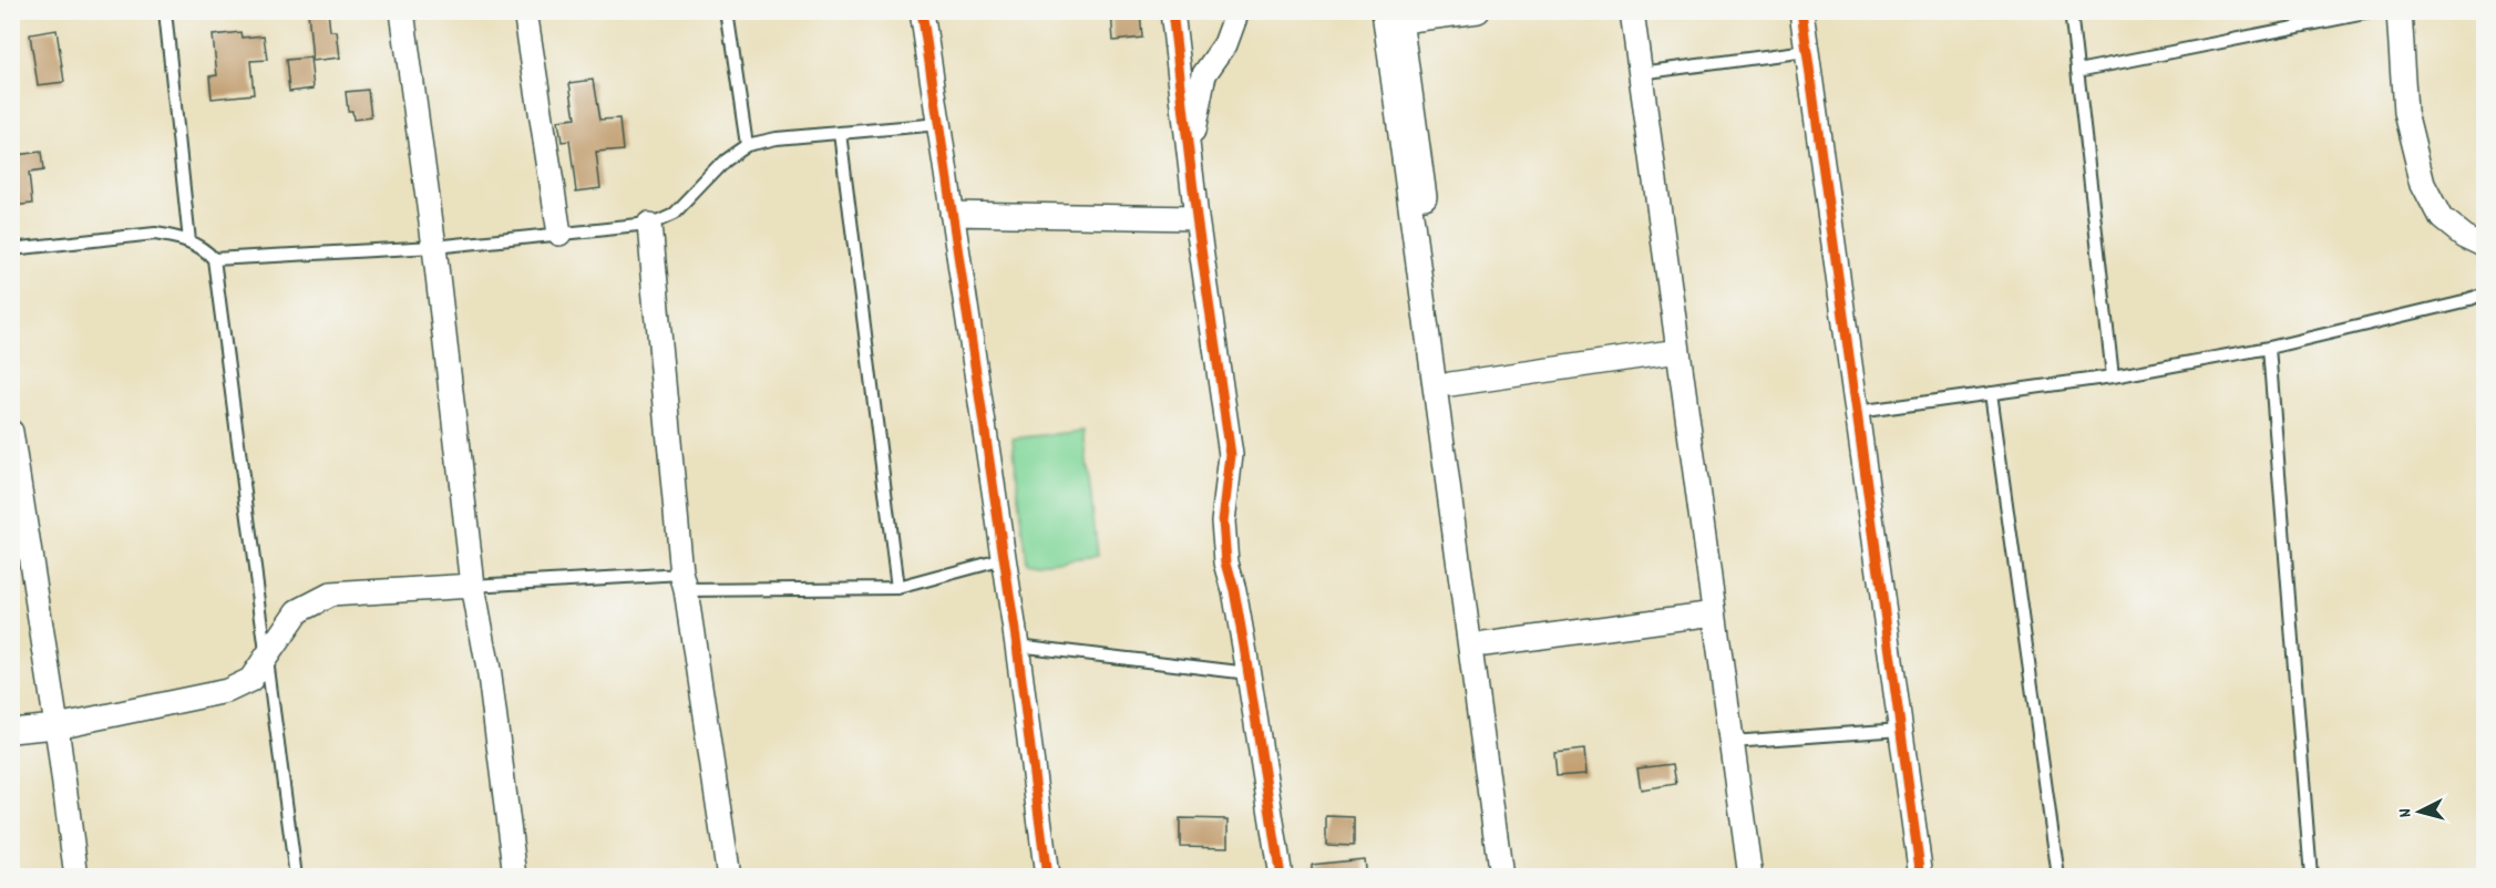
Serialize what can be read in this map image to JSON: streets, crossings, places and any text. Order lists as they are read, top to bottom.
{
  "north": "left"
}
